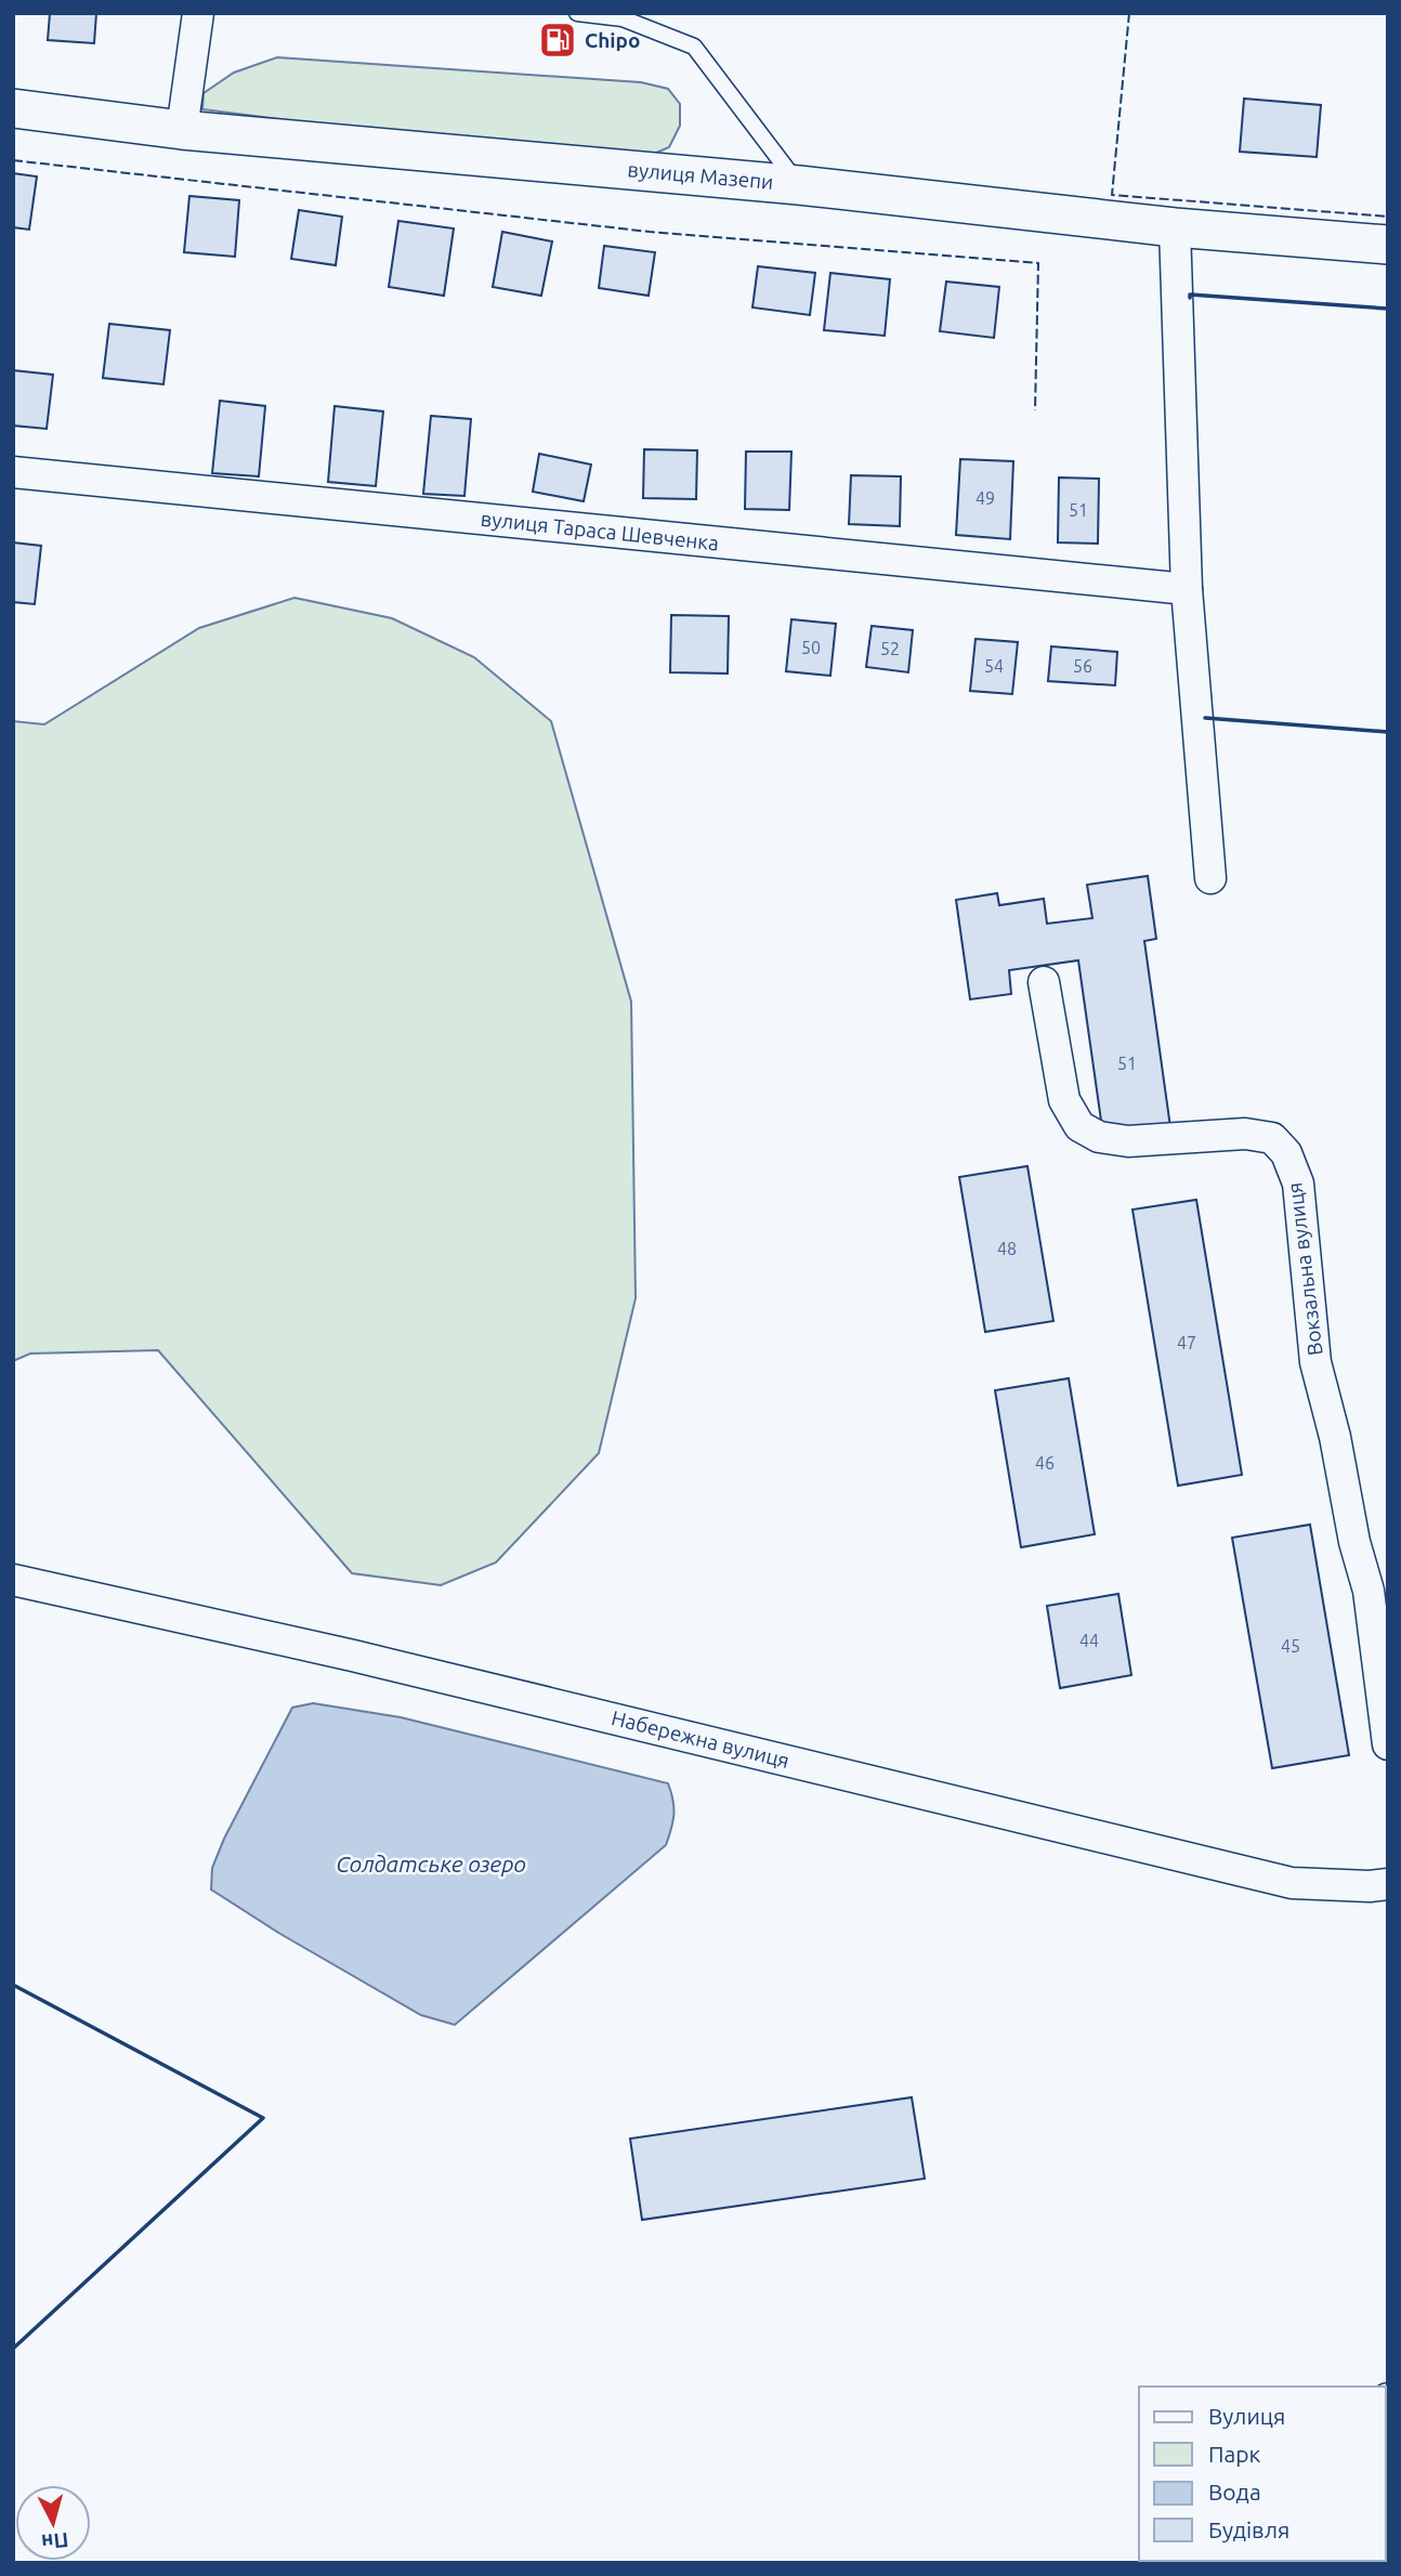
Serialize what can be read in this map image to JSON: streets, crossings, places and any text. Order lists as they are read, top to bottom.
{
  "streets": {
    "street": [
      "вулиця Мазепи",
      "вулиця Тараса Шевченка",
      "Вокзальна вулиця",
      "Набережна вулиця"
    ]
  },
  "water": ["Солдатське озеро"],
  "places": {
    "fuel station": ["Chipo"]
  },
  "house_numbers": [
    "49",
    "51",
    "50",
    "52",
    "54",
    "56",
    "51",
    "48",
    "47",
    "46",
    "44",
    "45"
  ],
  "legend": [
    "Вулиця",
    "Парк",
    "Вода",
    "Будівля"
  ],
  "north": "bottom"
}
